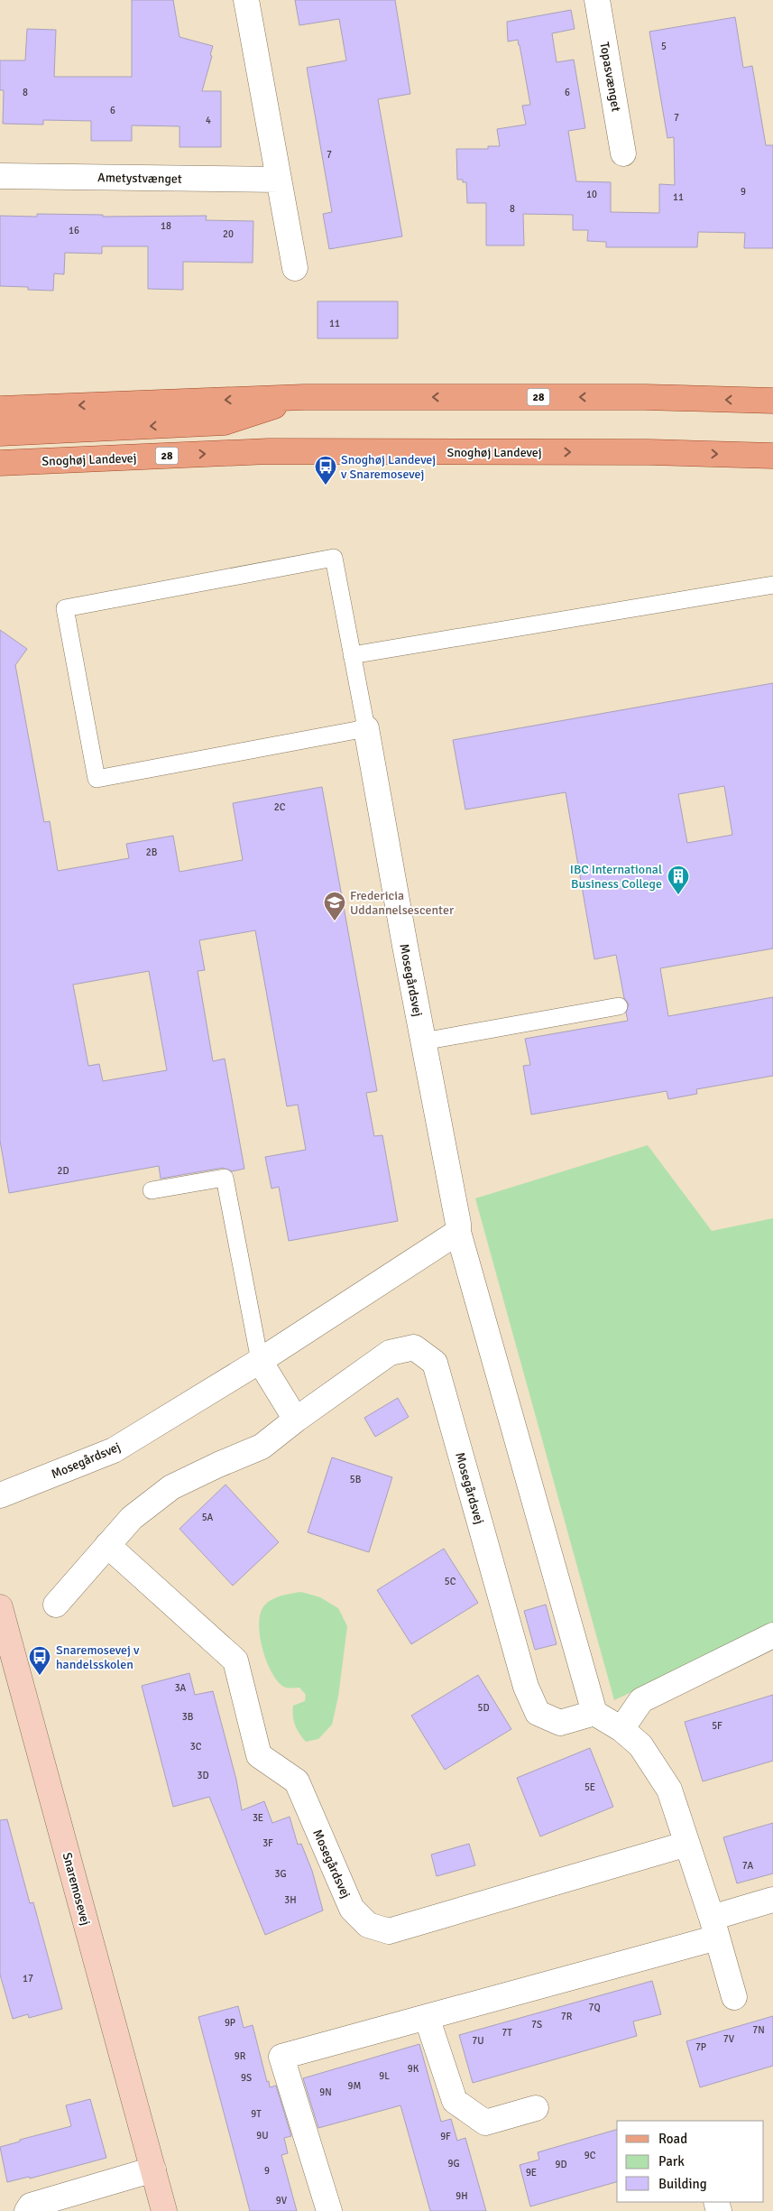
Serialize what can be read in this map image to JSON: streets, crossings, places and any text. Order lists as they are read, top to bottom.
{
  "streets": {
    "main road": ["28", "Snoghøj Landevej"],
    "street": [
      "Topasvænget",
      "Ametystvænget",
      "Mosegårdsvej",
      "Snaremosevej"
    ]
  },
  "places": {
    "bus stop": ["Snoghøj Landevej v Snaremosevej", "Snaremosevej v handelsskolen"],
    "building": ["IBC International Business College"],
    "school or university": ["Fredericia Uddannelsescenter"]
  },
  "house_numbers": [
    "5",
    "8",
    "6",
    "6",
    "7",
    "4",
    "7",
    "9",
    "10",
    "11",
    "8",
    "18",
    "16",
    "20",
    "11",
    "2C",
    "2B",
    "2D",
    "5B",
    "5A",
    "5C",
    "3A",
    "5D",
    "3B",
    "5F",
    "3C",
    "3D",
    "5E",
    "3E",
    "3F",
    "7A",
    "3G",
    "3H",
    "17",
    "7Q",
    "7R",
    "9P",
    "7S",
    "7N",
    "7T",
    "7V",
    "7U",
    "7P",
    "9R",
    "9K",
    "9L",
    "9S",
    "9M",
    "9N",
    "9T",
    "9U",
    "9F",
    "9C",
    "9G",
    "9D",
    "9",
    "9E",
    "9H",
    "9V"
  ],
  "legend": ["Road", "Park", "Building"]
}
